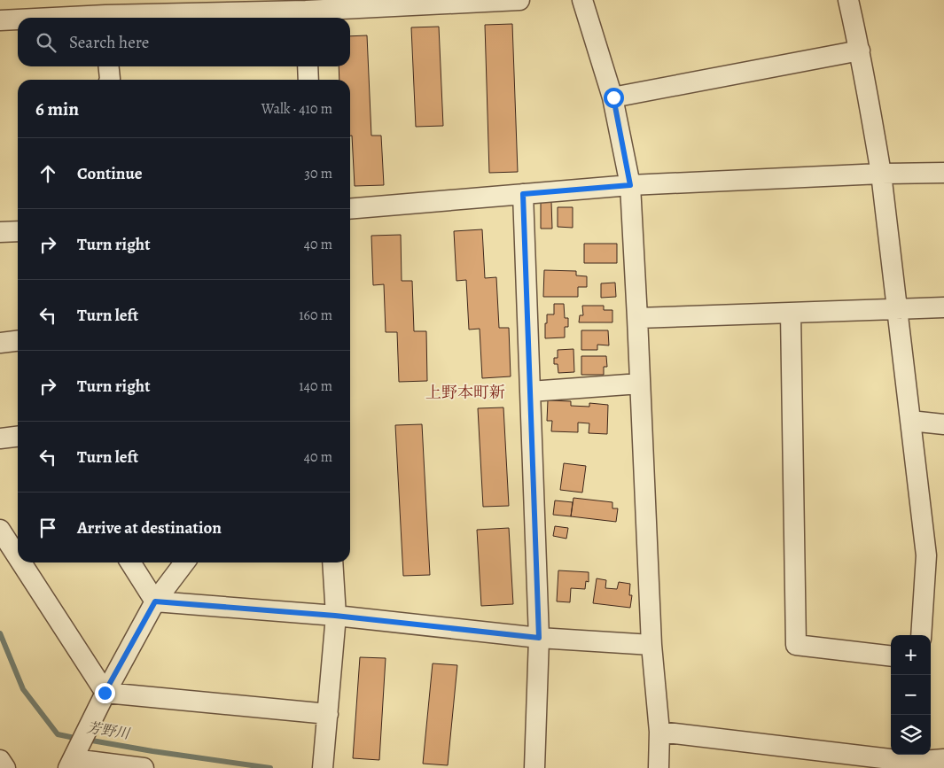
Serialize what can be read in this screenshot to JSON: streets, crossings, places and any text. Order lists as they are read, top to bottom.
{
  "districts": ["上野本町新"],
  "water": ["芳野川"],
  "page": {
    "search": "Search here",
    "heading": ["6 min", "Walk · 410 m"],
    "list": [
      ["Continue", "30 m"],
      ["Turn right", "40 m"],
      ["Turn left", "160 m"],
      ["Turn right", "140 m"],
      ["Turn left", "40 m"],
      "Arrive at destination"
    ],
    "map_buttons": ["+", "−"]
  }
}
